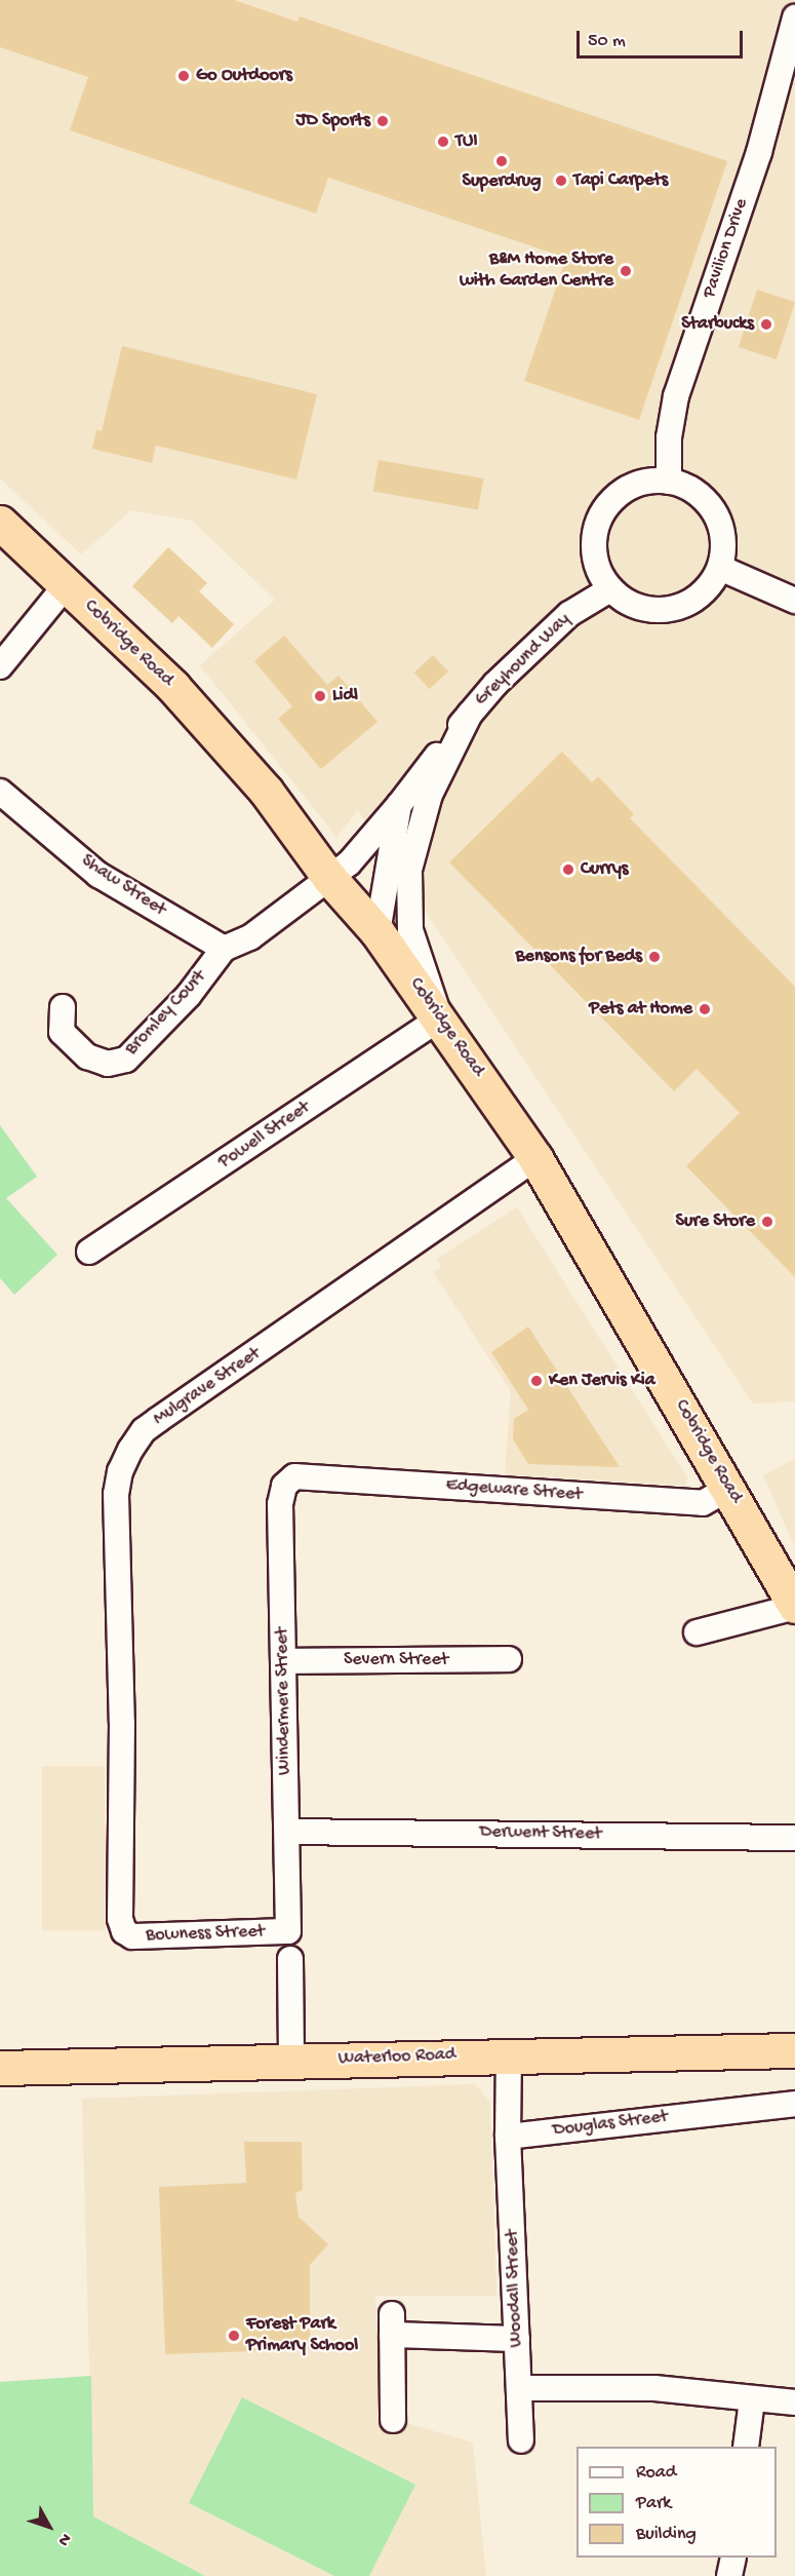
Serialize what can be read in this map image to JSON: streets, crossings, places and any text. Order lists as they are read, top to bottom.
{
  "streets": {
    "highway": ["Cobridge Road", "Waterloo Road"],
    "street": [
      "Pavilion Drive",
      "Greyhound Way",
      "Shaw Street",
      "Bromley Court",
      "Powell Street",
      "Mulgrave Street",
      "Edgeware Street",
      "Severn Street",
      "Windermere Street",
      "Derwent Street",
      "Bowness Street",
      "Douglas Street",
      "Woodall Street"
    ]
  },
  "crossings": [
    ["Pavilion Drive", "Greyhound Way"],
    ["Cobridge Road", "Powell Street"],
    ["Cobridge Road", "Mulgrave Street"],
    ["Cobridge Road", "Edgeware Street"],
    ["Shaw Street", "Bromley Court"],
    ["Mulgrave Street", "Bowness Street"],
    ["Edgeware Street", "Windermere Street"],
    ["Severn Street", "Windermere Street"],
    ["Windermere Street", "Derwent Street"],
    ["Windermere Street", "Bowness Street"],
    ["Douglas Street", "Woodall Street"]
  ],
  "places": [
    "Go Outdoors",
    "JD Sports",
    "TUI",
    "Superdrug",
    "Tapi Carpets",
    "B&M Home Store with Garden Centre",
    "Starbucks",
    "Lidl",
    "Currys",
    "Bensons for Beds",
    "Pets at Home",
    "Sure Store",
    "Ken Jervis Kia",
    "Forest Park Primary School"
  ],
  "legend": ["Road", "Park", "Building"],
  "scale_bar": "50 m",
  "north": "bottom right"
}
